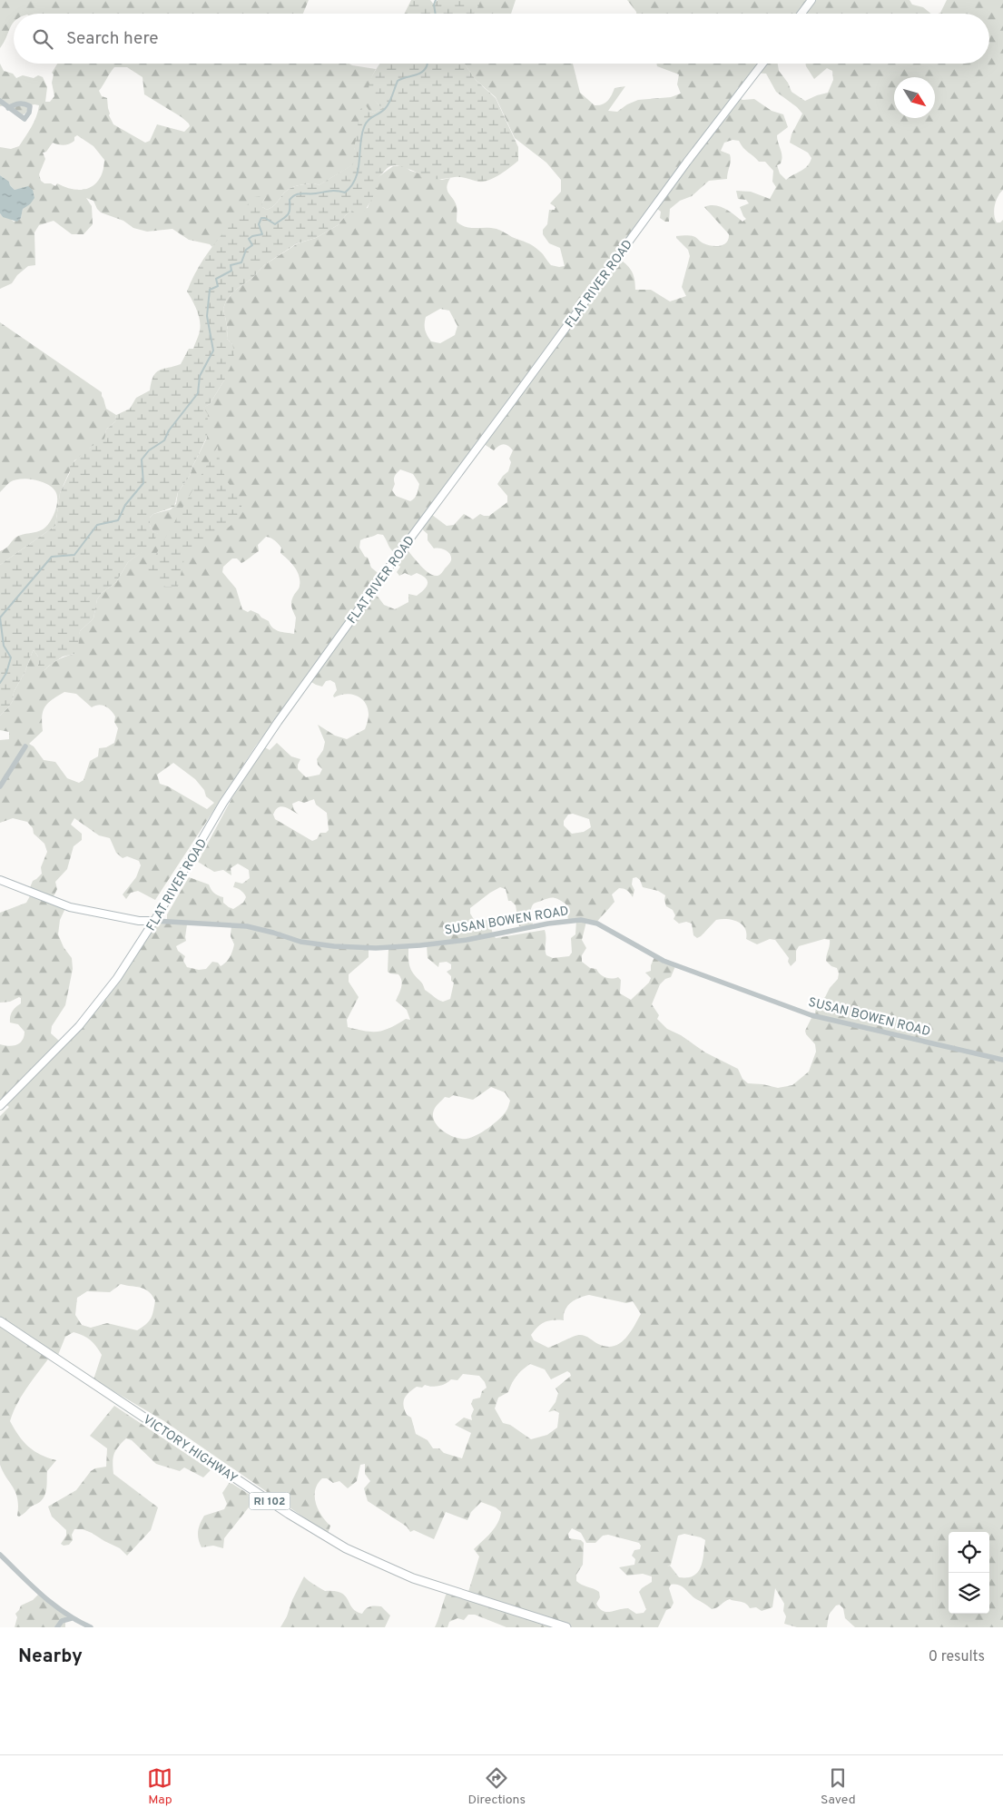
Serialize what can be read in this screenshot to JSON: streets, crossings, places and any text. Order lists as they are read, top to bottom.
{
  "streets": {
    "main road": ["FLAT RIVER ROAD", "VICTORY HIGHWAY", "RI 102"],
    "street": ["SUSAN BOWEN ROAD"]
  },
  "crossings": [
    ["FLAT RIVER ROAD", "SUSAN BOWEN ROAD"]
  ],
  "north": "bottom right",
  "page": {
    "search": "Search here",
    "heading": ["Nearby", "0 results"],
    "nav": ["Map", "Directions", "Saved"]
  }
}
